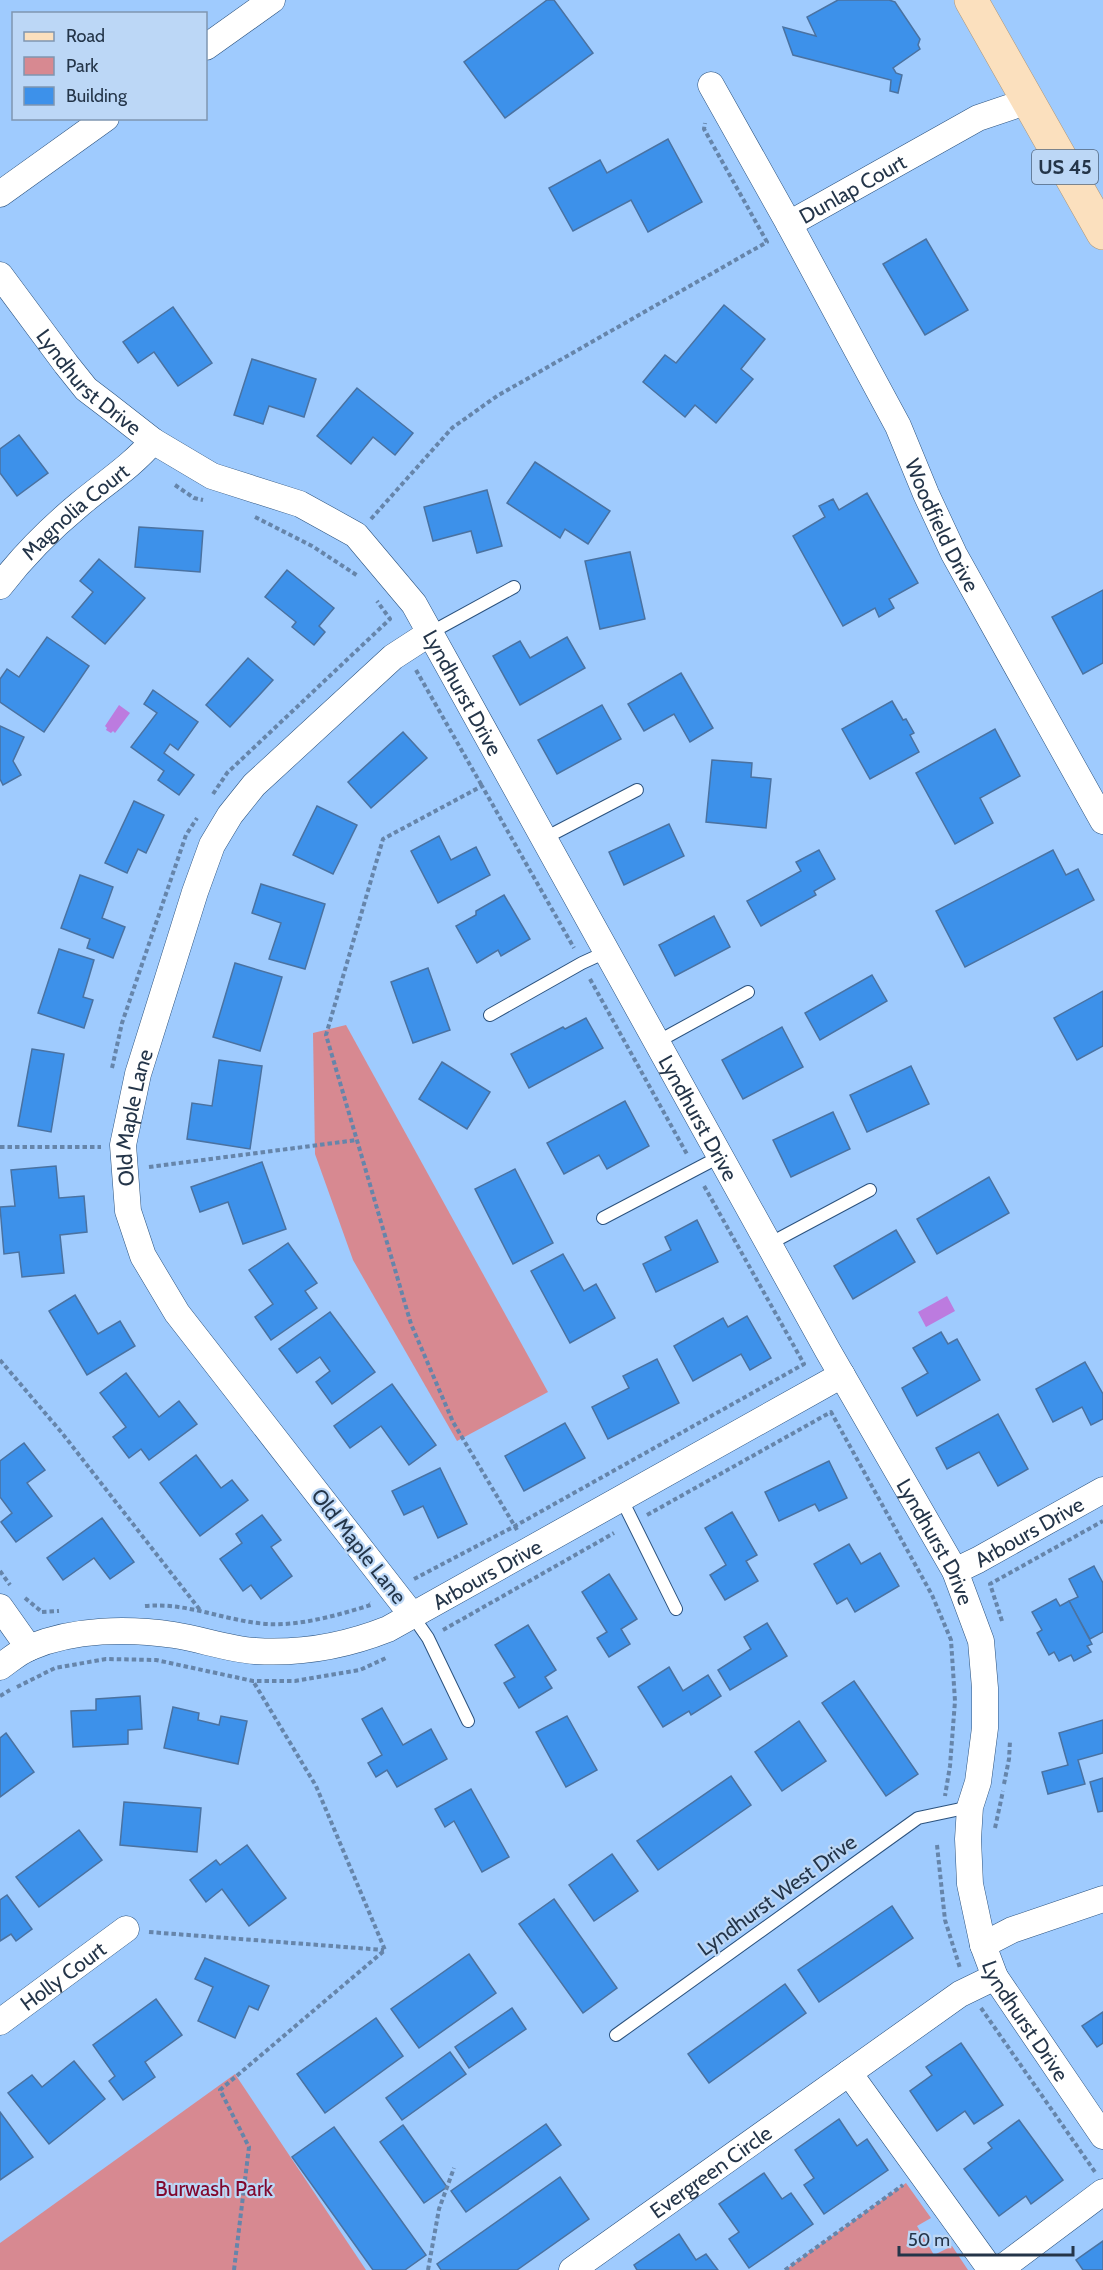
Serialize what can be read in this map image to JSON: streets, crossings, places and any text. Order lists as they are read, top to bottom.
{
  "streets": {
    "main road": ["US 45"],
    "street": [
      "Dunlap Court",
      "Lyndhurst Drive",
      "Magnolia Court",
      "Woodfield Drive",
      "Old Maple Lane",
      "Arbours Drive",
      "Holly Court",
      "Evergreen Circle"
    ],
    "lane": ["Lyndhurst West Drive"]
  },
  "crossings": [
    ["US 45", "Dunlap Court"],
    ["Dunlap Court", "Woodfield Drive"],
    ["Lyndhurst Drive", "Magnolia Court"],
    ["Lyndhurst Drive", "Old Maple Lane"],
    ["Lyndhurst Drive", "Arbours Drive"],
    ["Lyndhurst Drive", "Lyndhurst West Drive"],
    ["Lyndhurst Drive", "Evergreen Circle"],
    ["Old Maple Lane", "Arbours Drive"]
  ],
  "parks": ["Burwash Park"],
  "legend": ["Road", "Park", "Building"],
  "scale_bar": "50 m"
}
